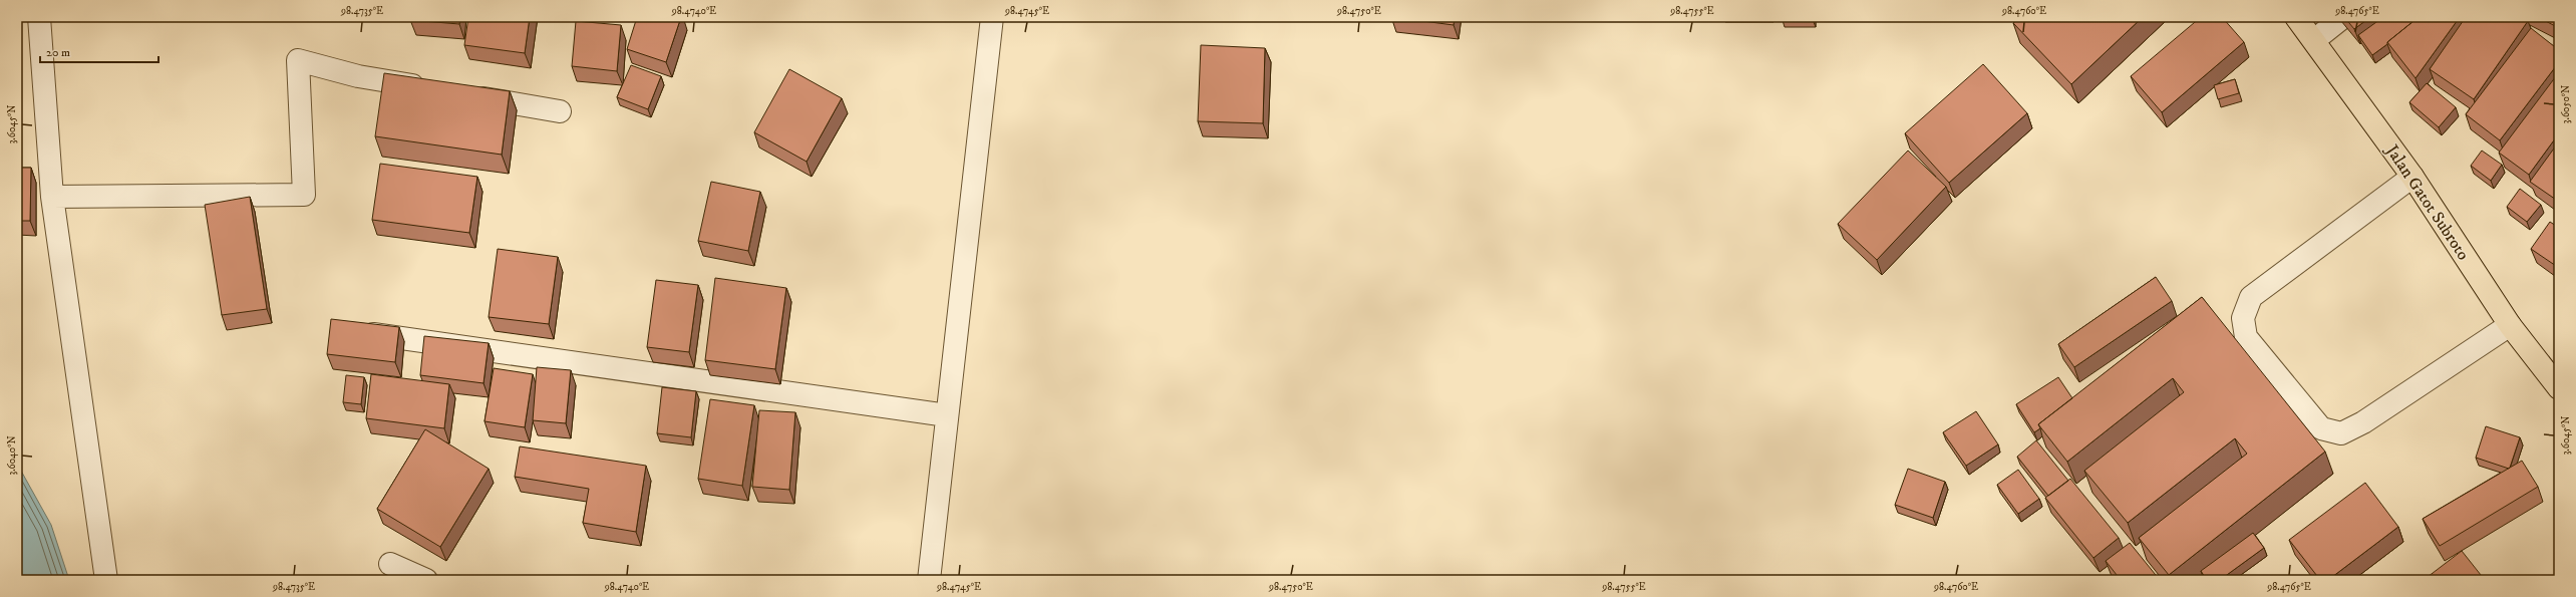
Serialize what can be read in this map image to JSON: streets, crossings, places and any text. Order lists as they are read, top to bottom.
{
  "streets": {
    "main road": ["Jalan Gatot Subroto"]
  },
  "scale_bar": "20 m",
  "coordinates": [
    "98.4735°E",
    "98.4740°E",
    "98.4745°E",
    "98.4750°E",
    "98.4755°E",
    "98.4760°E",
    "98.4765°E",
    "3.6050°N",
    "3.6045°N",
    "3.6040°N"
  ]
}
